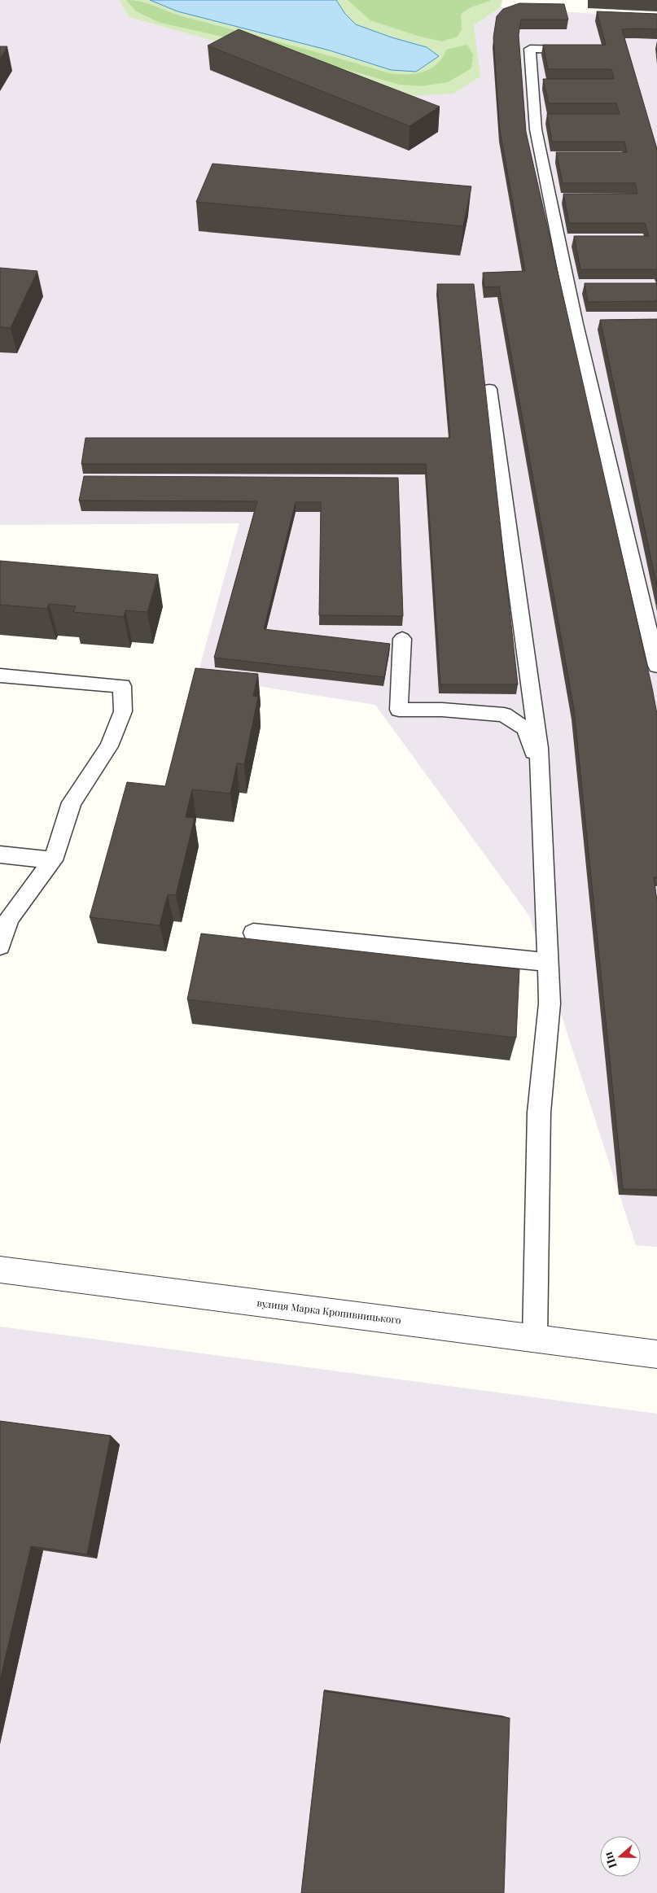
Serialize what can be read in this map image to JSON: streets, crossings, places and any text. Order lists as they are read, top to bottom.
{
  "streets": {
    "street": ["вулиця Марка Кропивницького"]
  },
  "north": "left"
}
